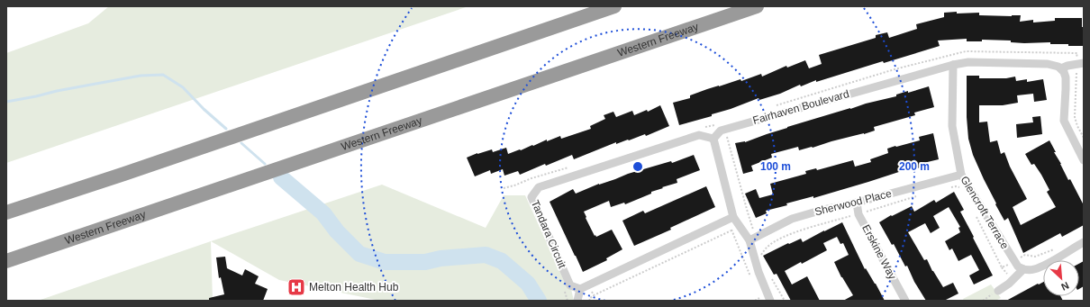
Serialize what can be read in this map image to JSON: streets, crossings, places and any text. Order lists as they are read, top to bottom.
{
  "streets": {
    "highway": ["Western Freeway"],
    "street": [
      "Fairhaven Boulevard",
      "Sherwood Place",
      "Glencroft Terrace",
      "Tandara Circuit",
      "Erskine Way"
    ]
  },
  "crossings": [
    ["Fairhaven Boulevard", "Glencroft Terrace"],
    ["Fairhaven Boulevard", "Tandara Circuit"],
    ["Sherwood Place", "Glencroft Terrace"],
    ["Sherwood Place", "Erskine Way"]
  ],
  "places": {
    "hospital": ["Melton Health Hub"]
  },
  "north": "bottom right",
  "rings": ["100 m", "200 m"]
}
